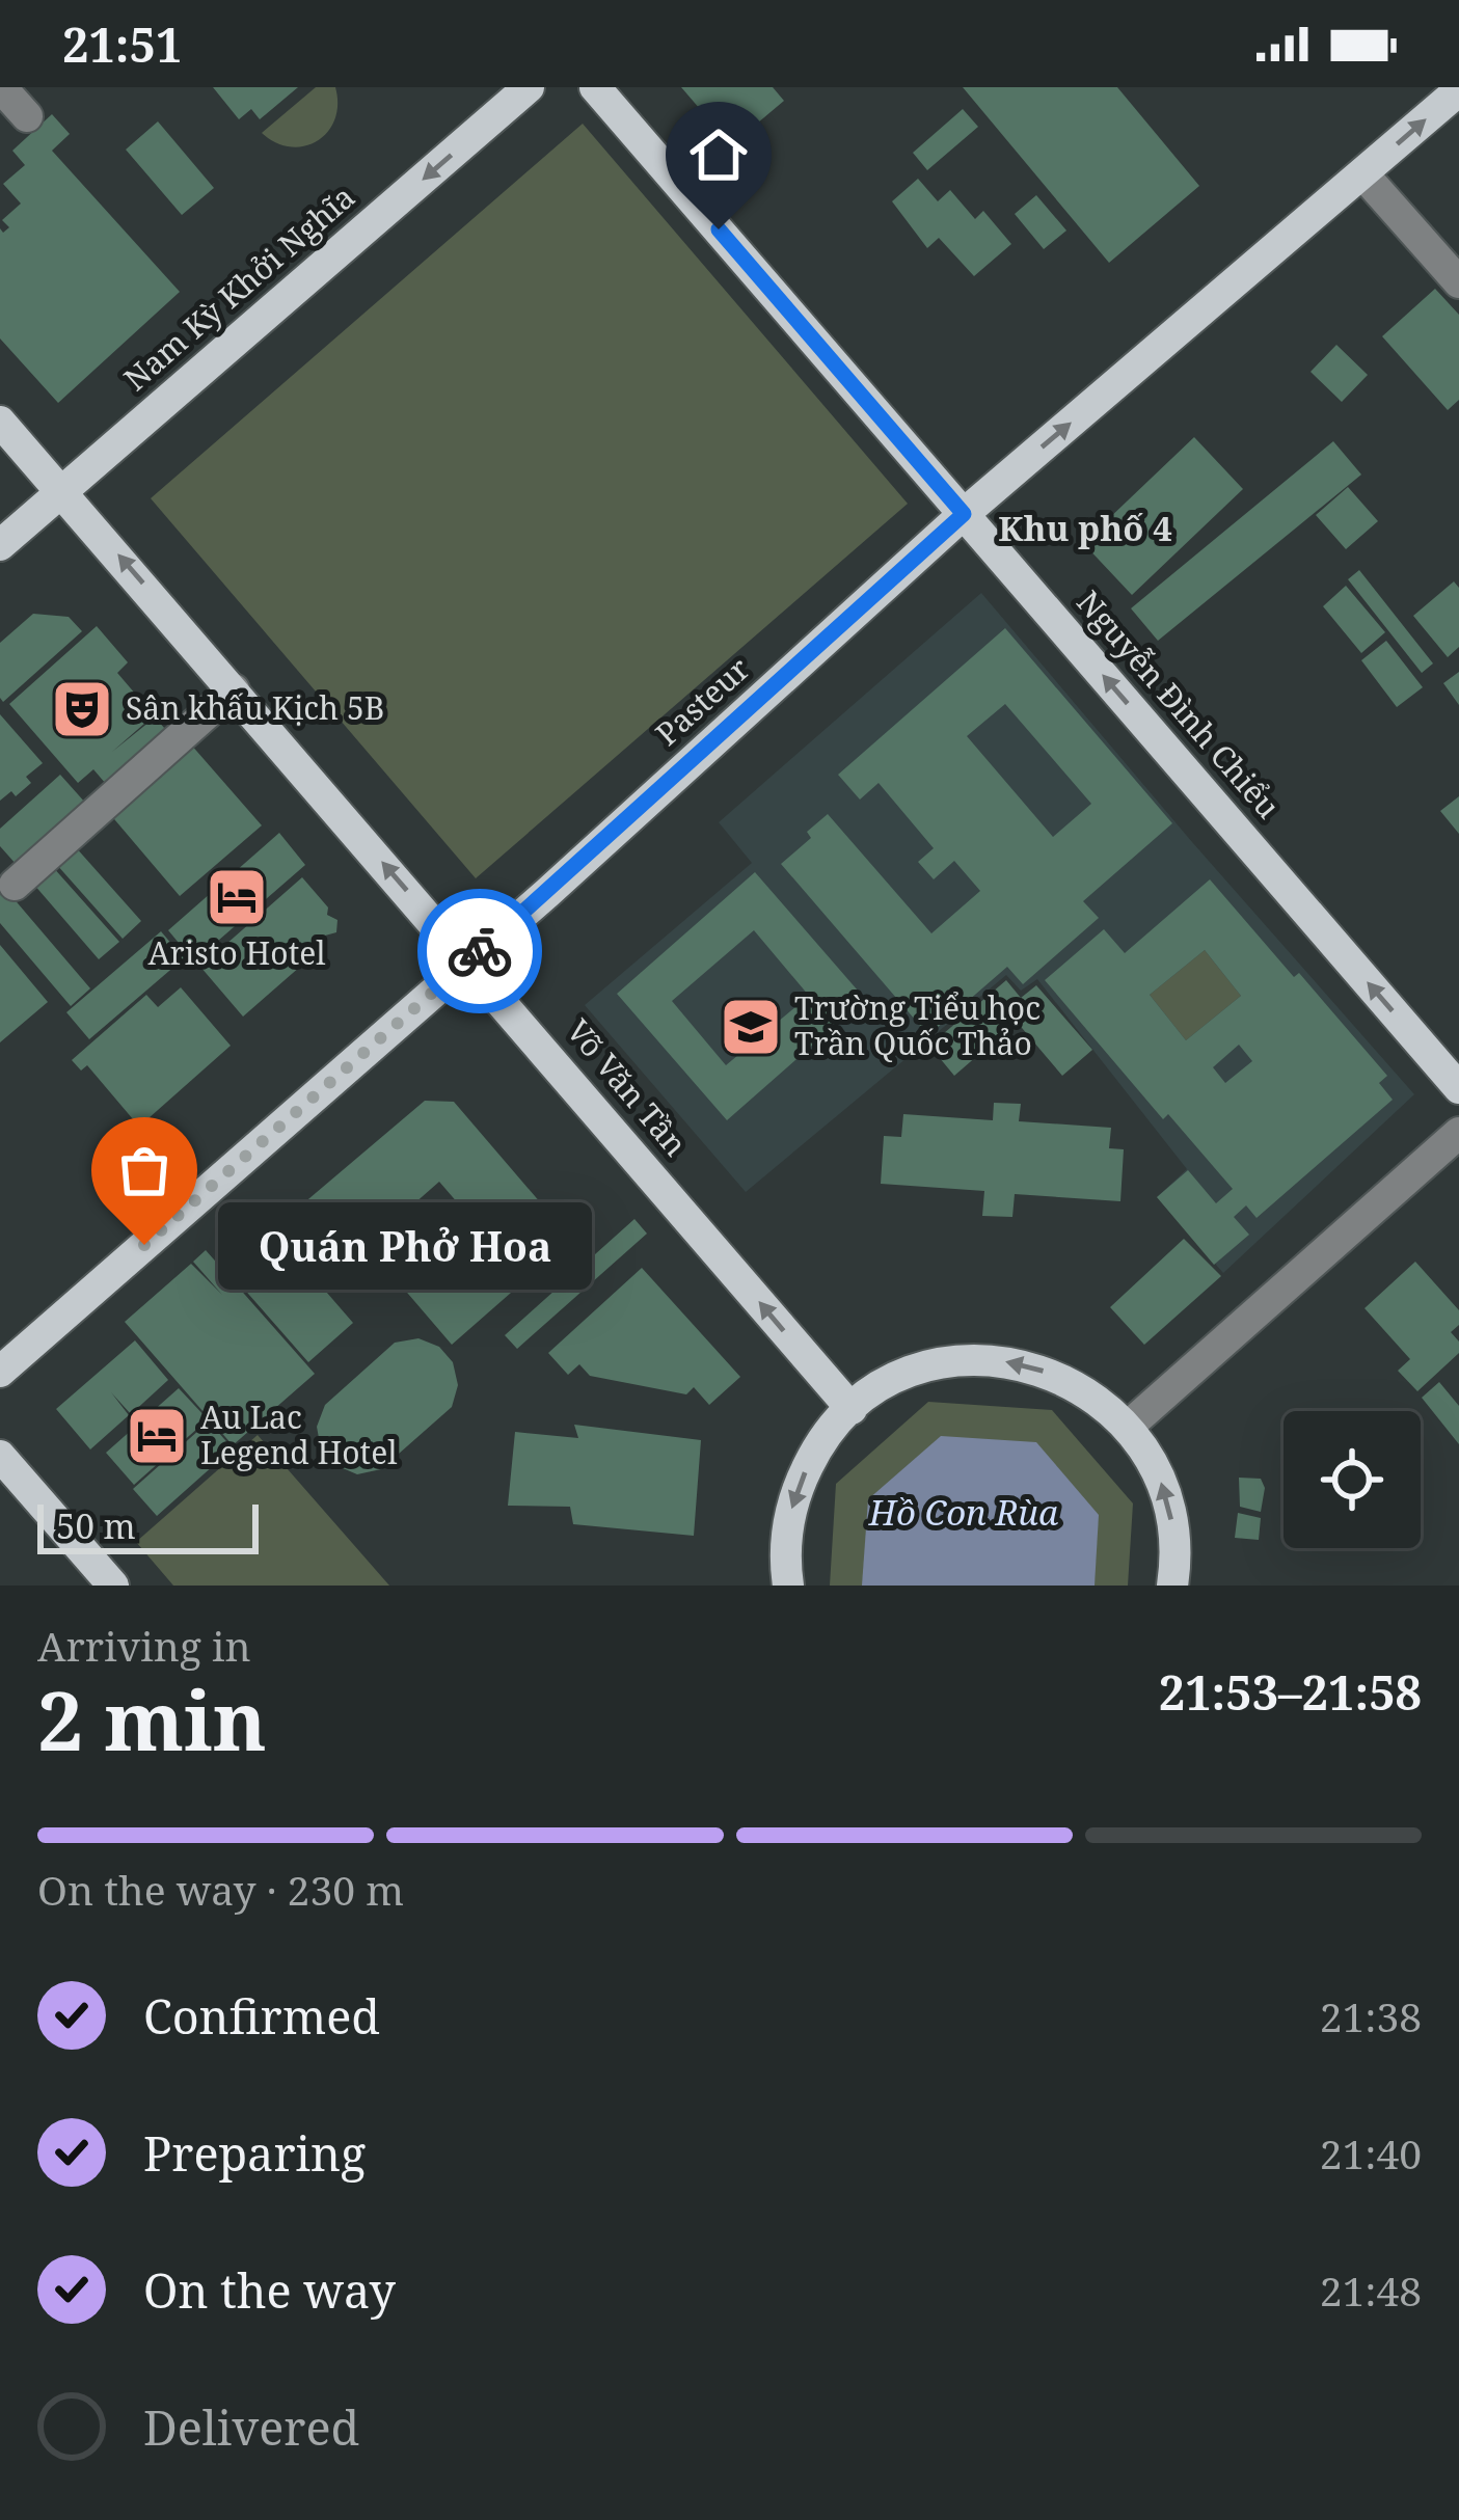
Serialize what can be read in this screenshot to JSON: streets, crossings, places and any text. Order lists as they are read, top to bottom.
{
  "streets": {
    "main road": [
      "Nam Kỳ Khởi Nghĩa",
      "Pasteur",
      "Nguyễn Đình Chiểu",
      "Võ Văn Tần"
    ]
  },
  "crossings": [
    ["Nam Kỳ Khởi Nghĩa", "Võ Văn Tần"],
    ["Pasteur", "Nguyễn Đình Chiểu"],
    ["Pasteur", "Võ Văn Tần"]
  ],
  "one_way": ["Nam Kỳ Khởi Nghĩa", "Nguyễn Đình Chiểu", "Võ Văn Tần"],
  "districts": ["Khu phố 4"],
  "water": ["Hồ Con Rùa"],
  "places": {
    "theatre": ["Sân khấu Kịch 5B"],
    "hotel": ["Aristo Hotel", "Au Lac Legend Hotel"],
    "school or university": ["Trường Tiểu học Trần Quốc Thảo"],
    "other": ["Quán Phở Hoa"]
  },
  "scale_bar": "50 m",
  "page": {
    "status": "21:51",
    "bubble": "Quán Phở Hoa",
    "scale": "50 m",
    "heading": ["2 min", "Arriving in", "21:53–21:58"],
    "bar": "On the way · 230 m",
    "list": [
      ["Confirmed", "21:38"],
      ["Preparing", "21:40"],
      ["On the way", "21:48"],
      "Delivered"
    ]
  }
}
